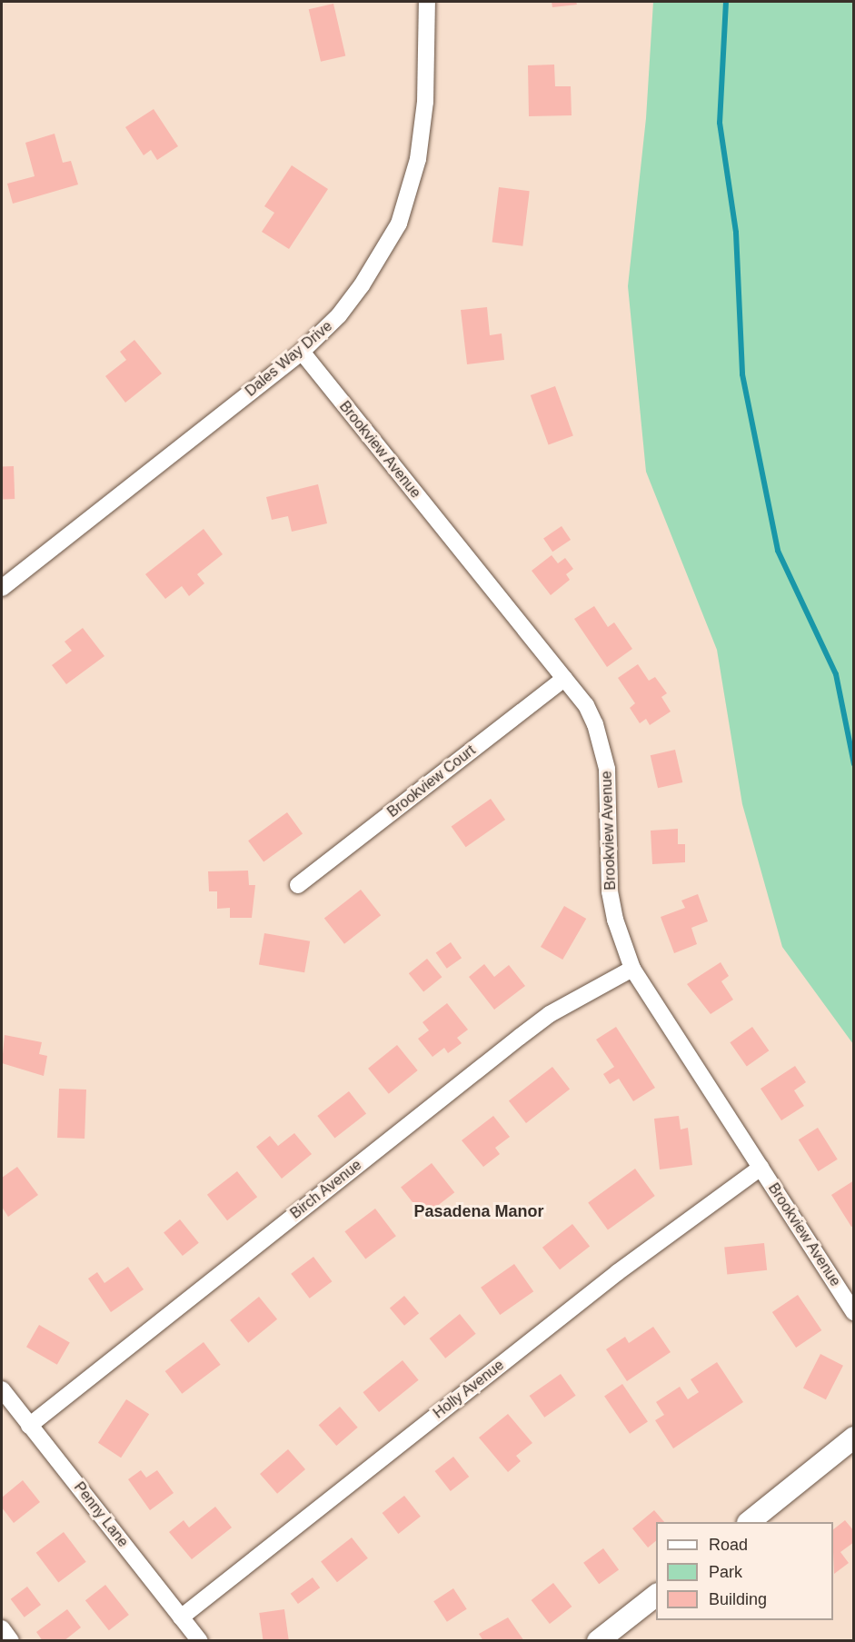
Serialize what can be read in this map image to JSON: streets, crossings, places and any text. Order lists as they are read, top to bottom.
{
  "streets": {
    "street": [
      "Dales Way Drive",
      "Brookview Avenue",
      "Brookview Court",
      "Birch Avenue",
      "Holly Avenue",
      "Penny Lane"
    ]
  },
  "crossings": [
    ["Dales Way Drive", "Brookview Avenue"],
    ["Brookview Avenue", "Brookview Court"],
    ["Brookview Avenue", "Birch Avenue"],
    ["Brookview Avenue", "Holly Avenue"],
    ["Birch Avenue", "Penny Lane"],
    ["Holly Avenue", "Penny Lane"]
  ],
  "districts": ["Pasadena Manor"],
  "legend": ["Road", "Park", "Building"]
}
